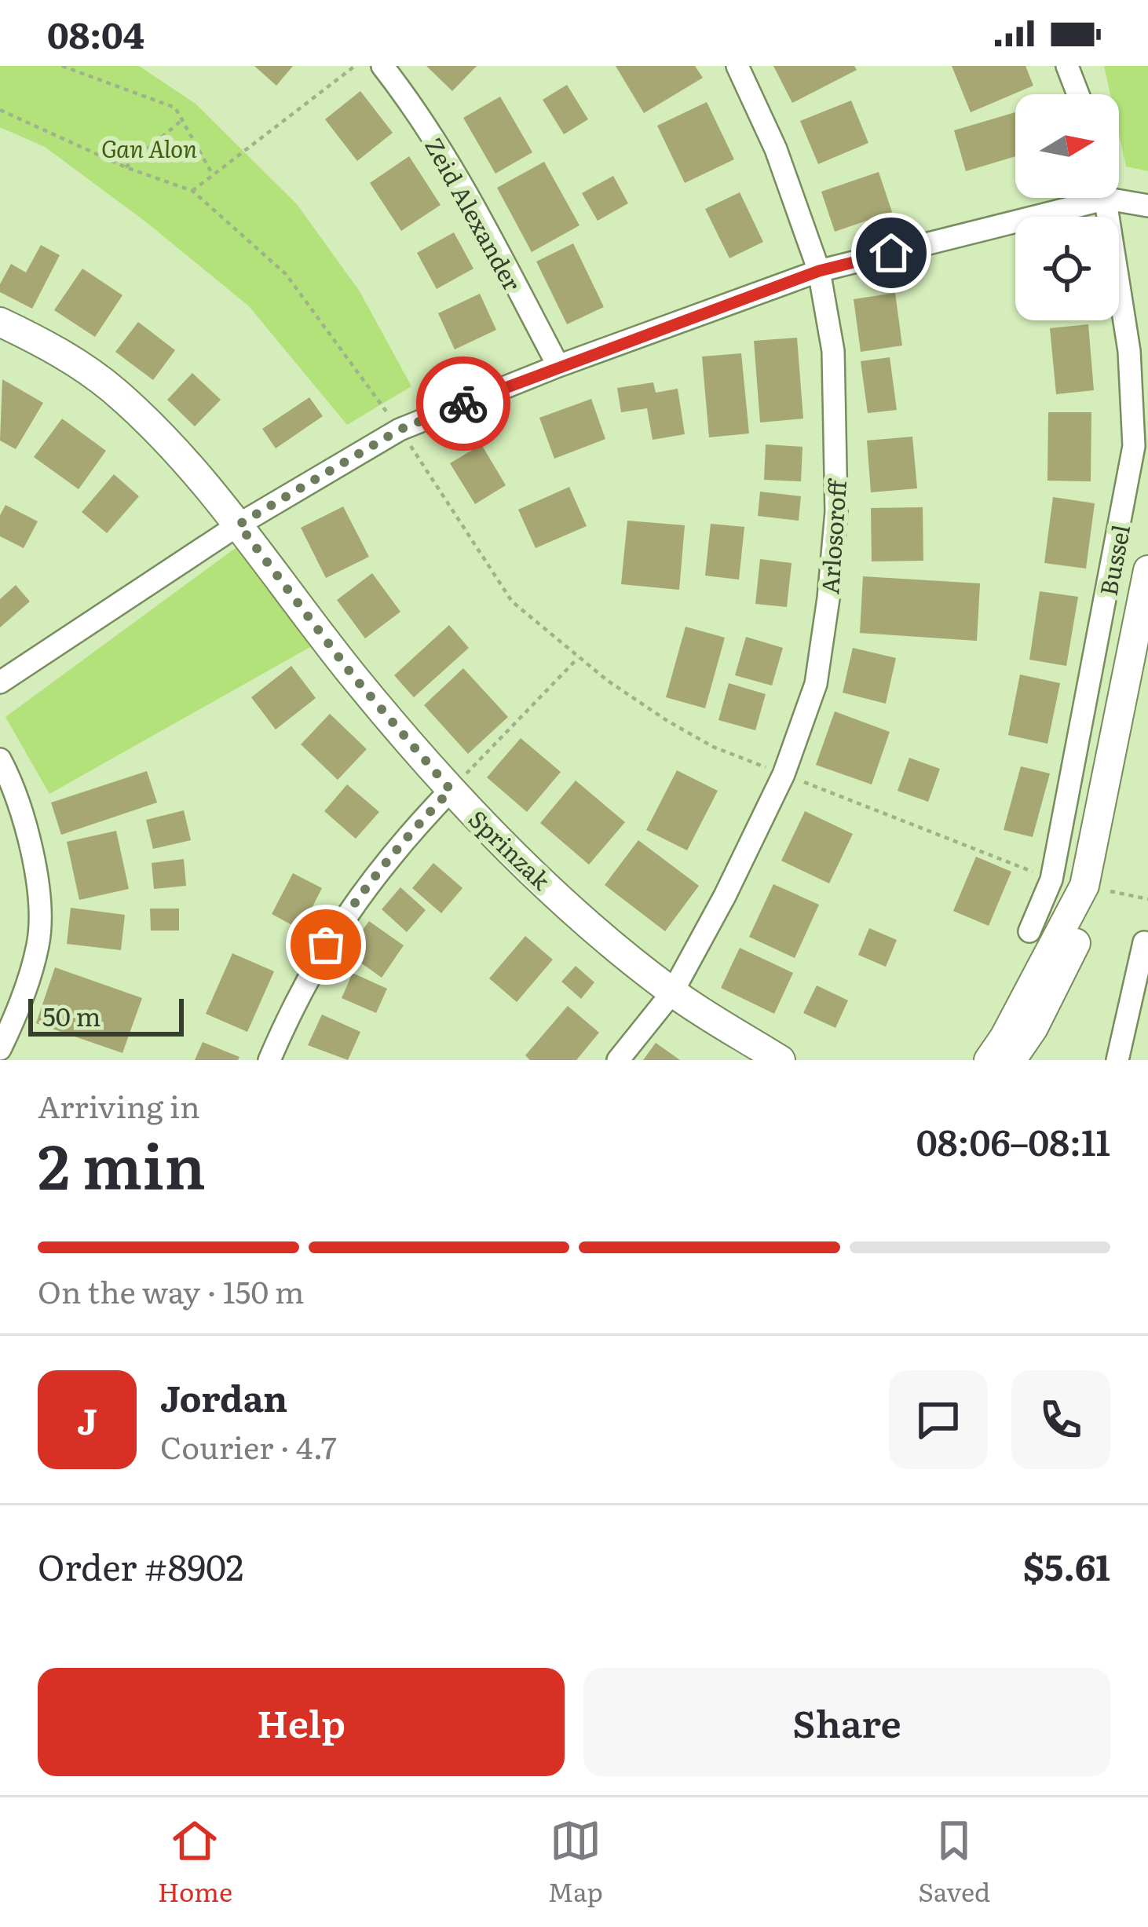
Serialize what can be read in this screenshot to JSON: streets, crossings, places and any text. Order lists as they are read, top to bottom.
{
  "streets": {
    "street": [
      "Zeid Alexander",
      "Arlosoroff",
      "Bussel",
      "Sprinzak"
    ]
  },
  "crossings": [
    ["Arlosoroff", "Sprinzak"]
  ],
  "parks": ["Gan Alon"],
  "scale_bar": "50 m",
  "north": "right",
  "page": {
    "status": "08:04",
    "scale": "50 m",
    "heading": ["2 min", "Arriving in", "08:06–08:11"],
    "panel": [
      "Jordan",
      "Courier · 4.7",
      "Order #8902",
      "$5.61"
    ],
    "bar": "On the way · 150 m",
    "round": "J",
    "buttons": ["Help", "Share"],
    "tabs": ["Home", "Map", "Saved"]
  }
}
